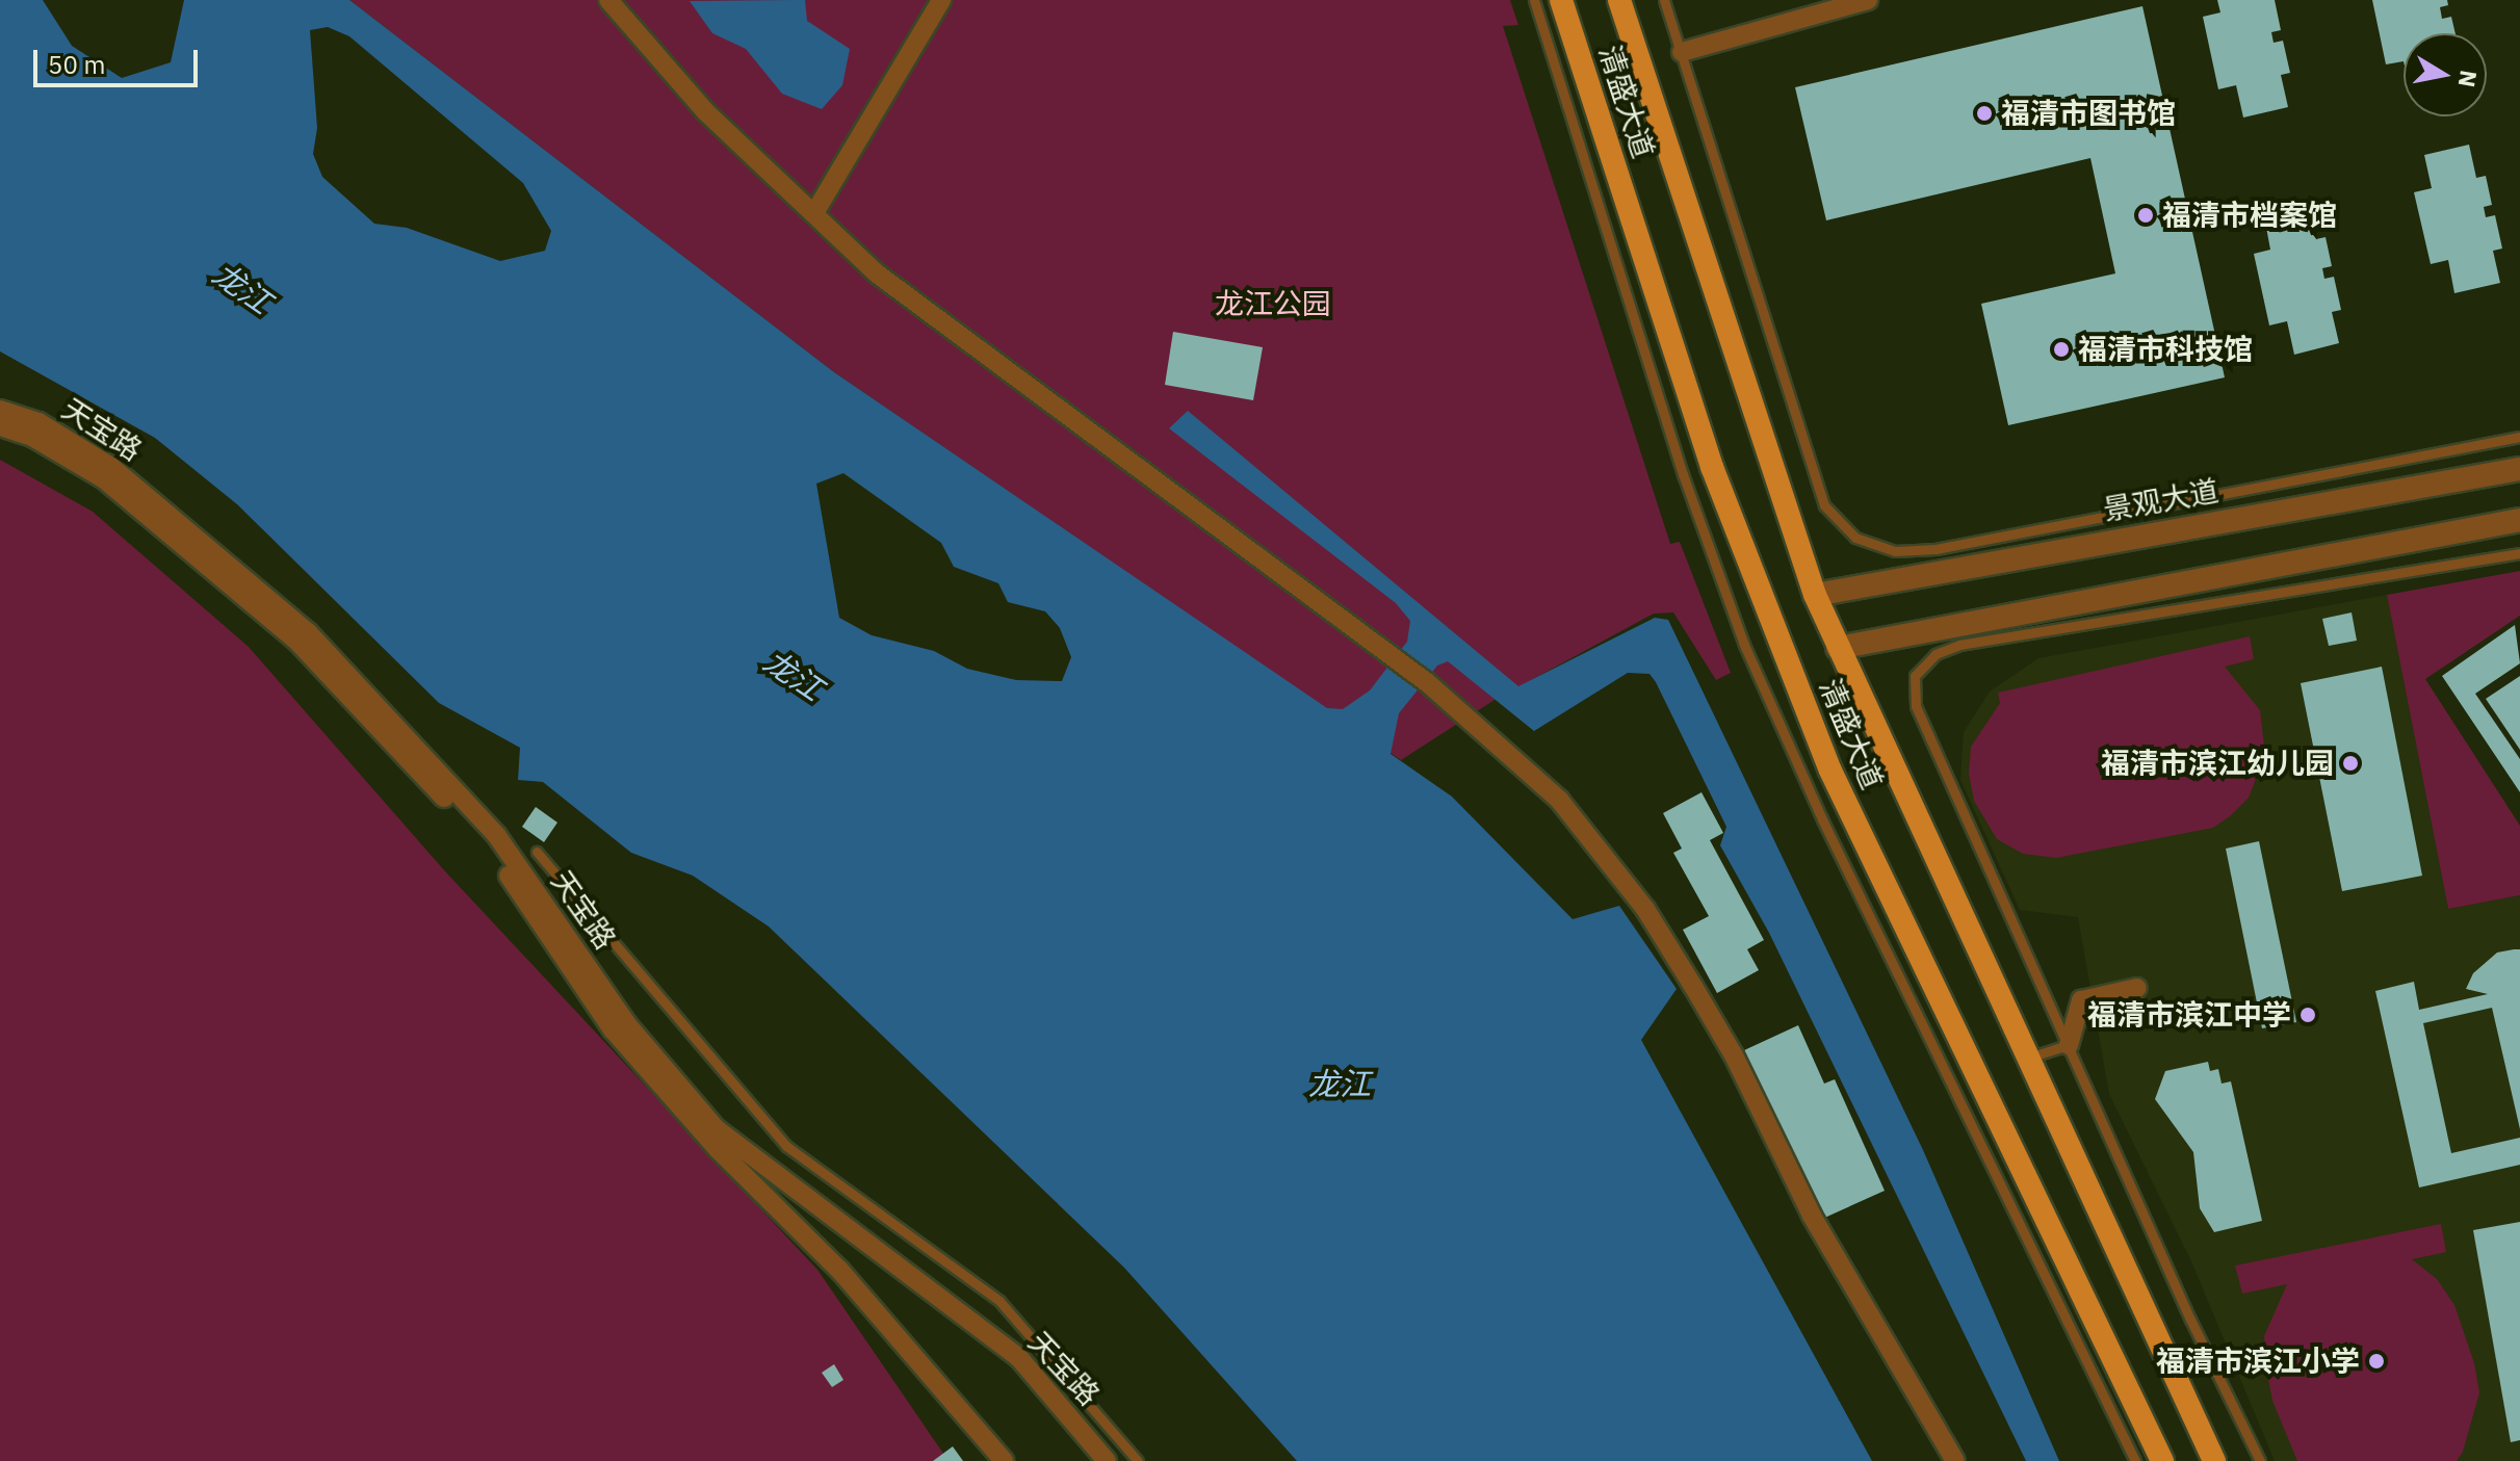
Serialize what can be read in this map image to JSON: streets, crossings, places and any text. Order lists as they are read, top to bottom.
{
  "streets": {
    "main road": ["清盛大道"],
    "street": ["天宝路", "景观大道"]
  },
  "crossings": [
    ["清盛大道", "景观大道"]
  ],
  "water": ["龙江"],
  "parks": ["龙江公园"],
  "places": [
    "福清市图书馆",
    "福清市档案馆",
    "福清市科技馆",
    "福清市滨江幼儿园",
    "福清市滨江中学",
    "福清市滨江小学"
  ],
  "scale_bar": "50 m",
  "north": "right"
}
